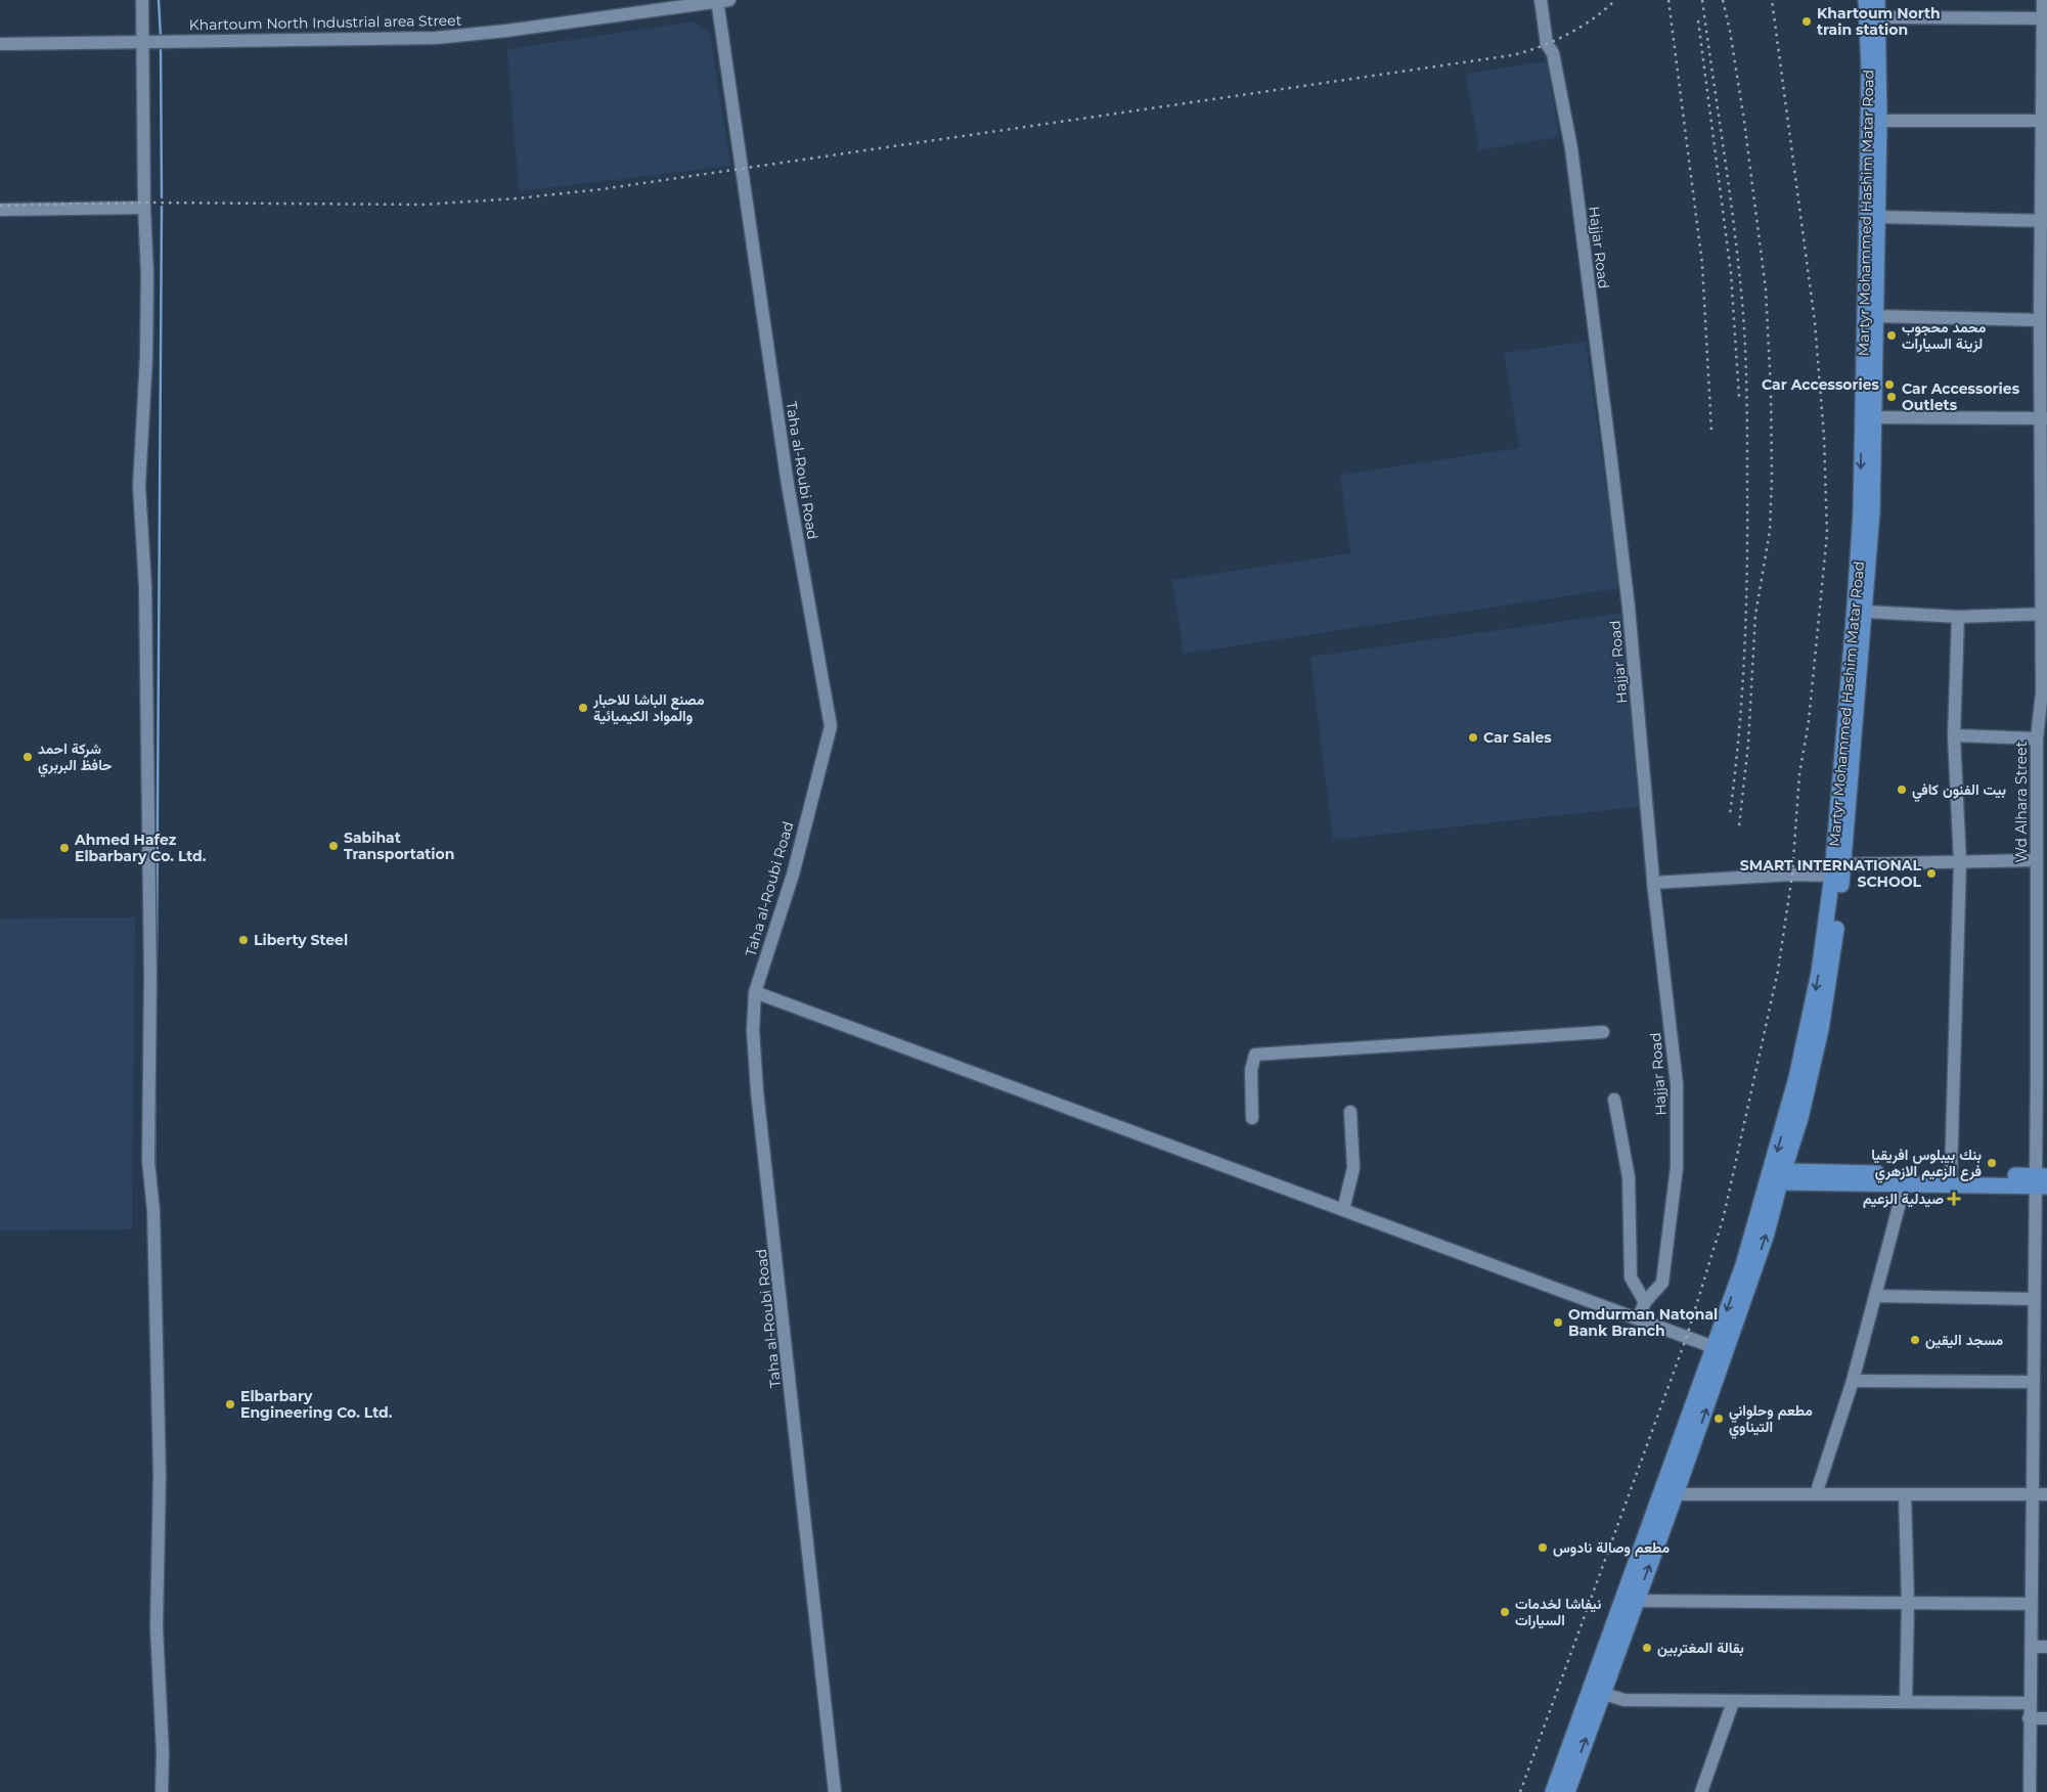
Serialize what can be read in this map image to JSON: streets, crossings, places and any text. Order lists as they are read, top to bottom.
{
  "streets": {
    "main road": ["Martyr Mohammed Hashim Matar Road"],
    "street": [
      "Khartoum North Industrial area Street",
      "Hajjar Road",
      "Taha al-Roubi Road",
      "Wd Alhara Street"
    ]
  },
  "crossings": [
    ["Khartoum North Industrial area Street", "Taha al-Roubi Road"]
  ],
  "places": {
    "other": [
      "Khartoum North train station",
      "محمد محجوب لزينة السيارات",
      "Car Accessories",
      "Car Accessories Outlets",
      "مصنع الباشا للاحبار والمواد الكيميائية",
      "Car Sales",
      "شركة احمد حافظ البربري",
      "بيت الفنون كافي",
      "Sabihat Transportation",
      "Ahmed Hafez Elbarbary Co. Ltd.",
      "SMART INTERNATIONAL SCHOOL",
      "Liberty Steel",
      "بنك بيبلوس افريقيا فرع الزعيم الازهري",
      "Omdurman Natonal Bank Branch",
      "مسجد اليقين",
      "Elbarbary Engineering Co. Ltd.",
      "مطعم وحلواني التيناوي",
      "مطعم وصالة نادوس",
      "نيفاشا لخدمات السيارات",
      "بقالة المغتربين"
    ],
    "health": ["صيدلية الزعيم"]
  }
}
